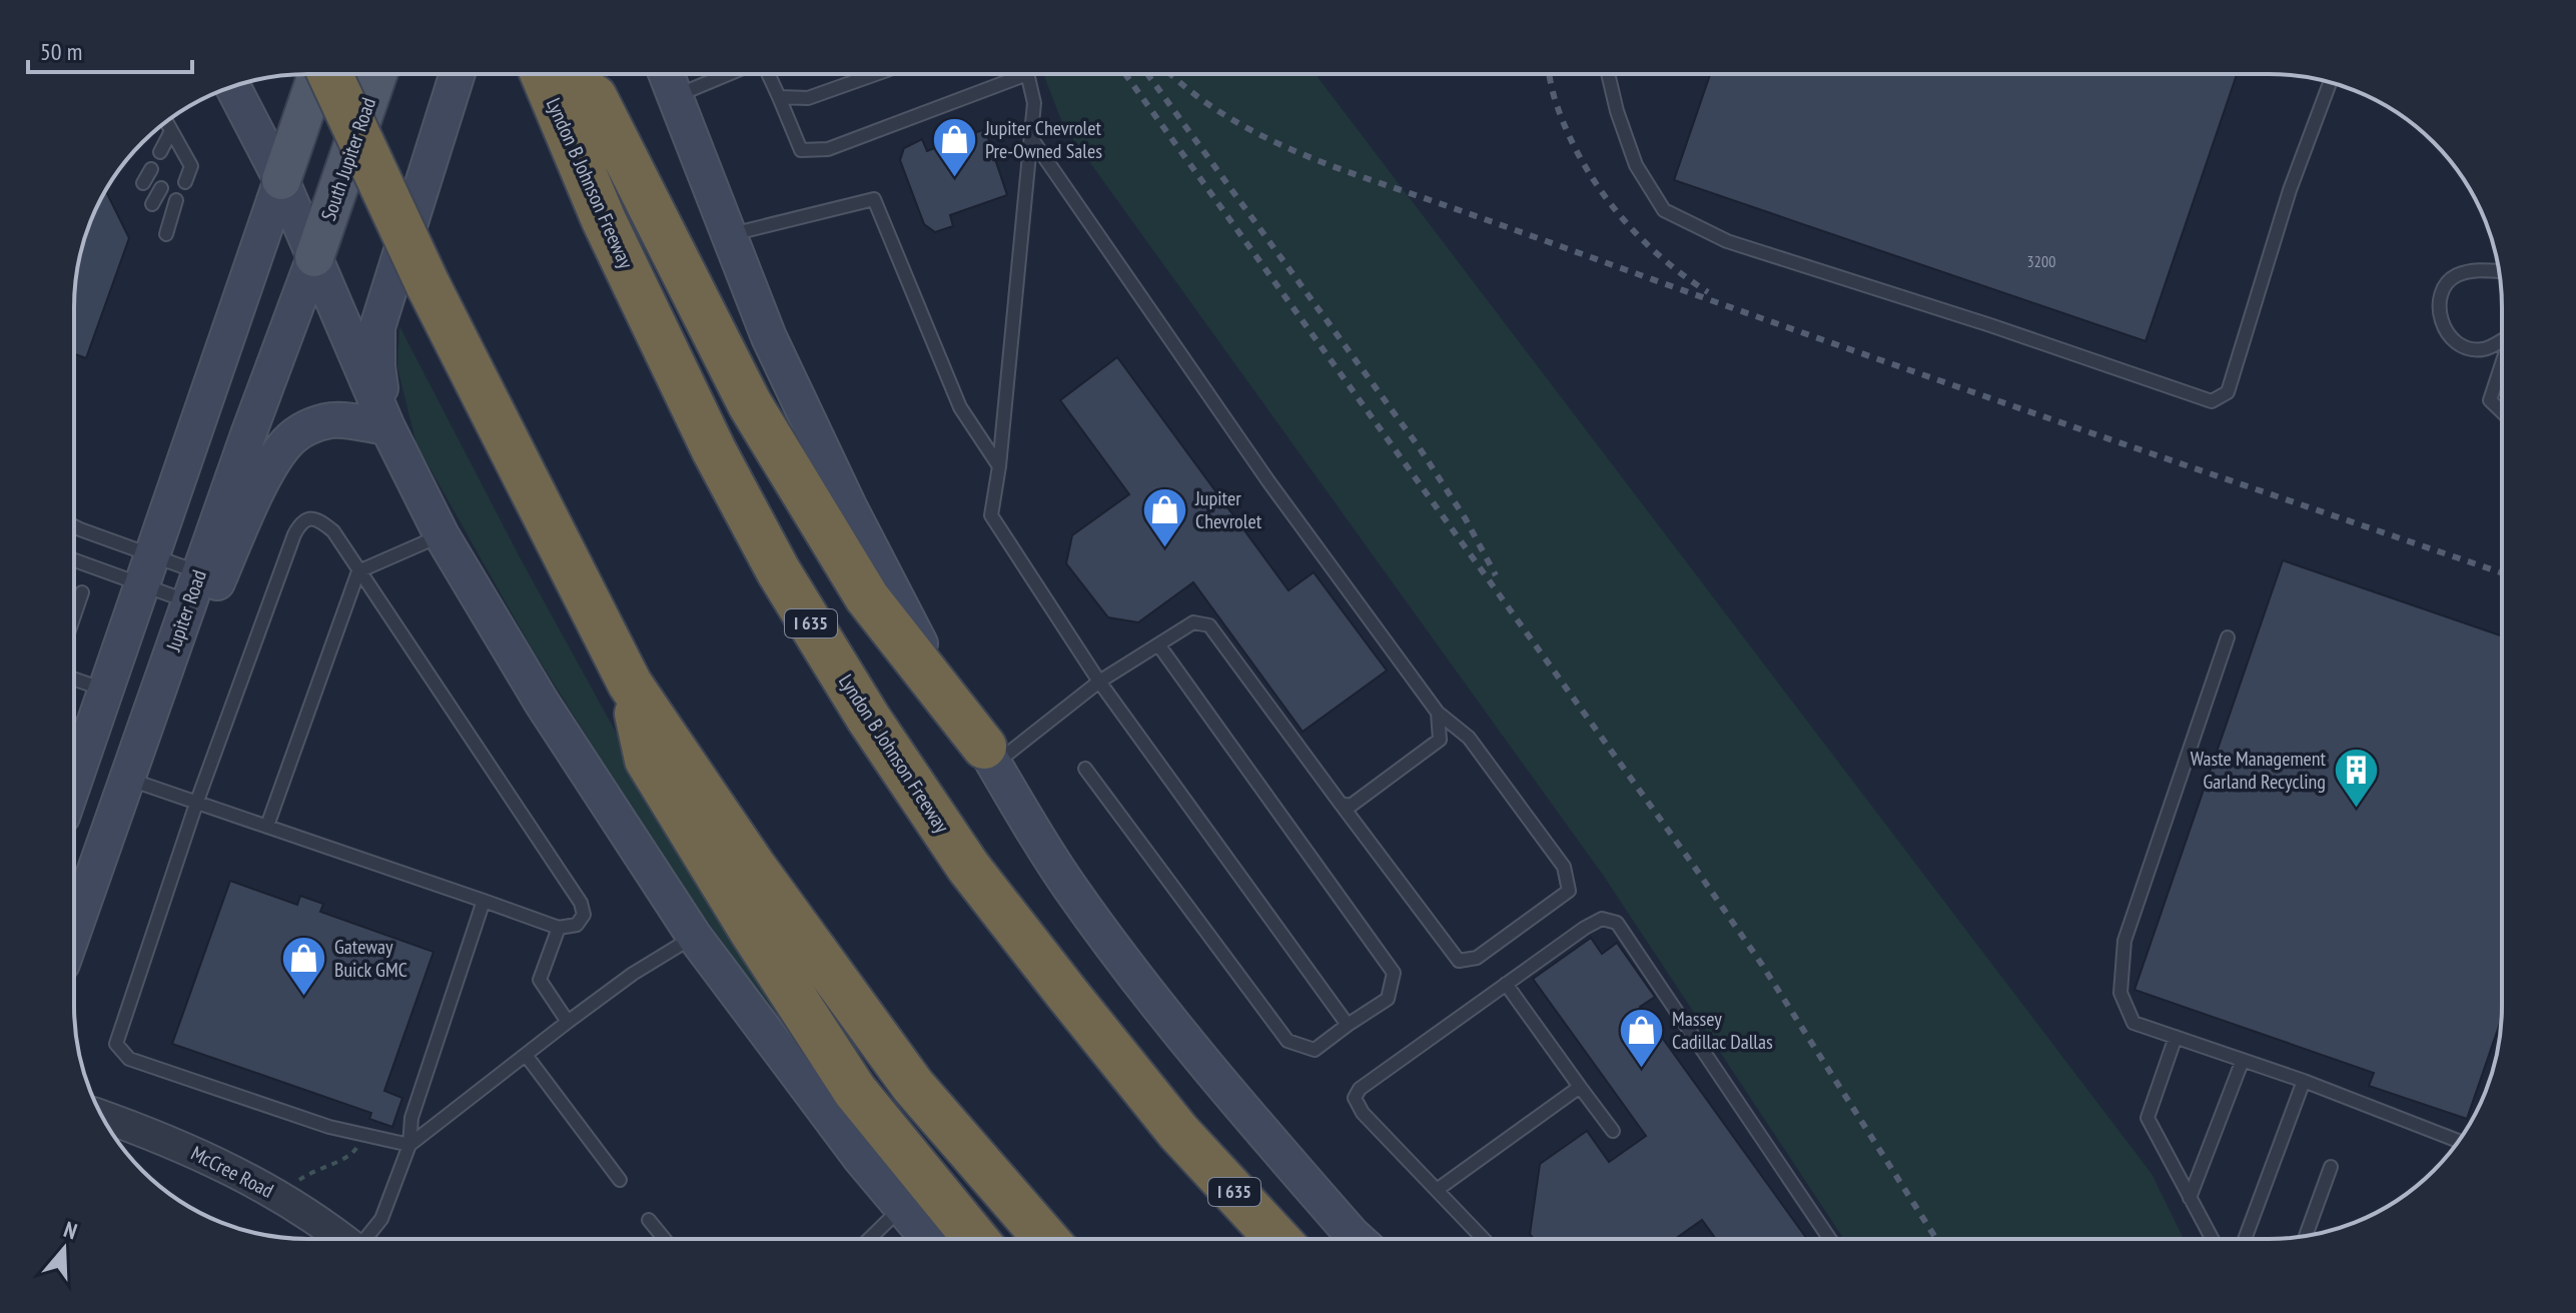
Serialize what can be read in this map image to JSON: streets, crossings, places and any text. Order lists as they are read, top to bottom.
{
  "streets": {
    "highway": ["Lyndon B Johnson Freeway", "I 635"],
    "main road": ["South Jupiter Road", "Jupiter Road"],
    "street": ["McCree Road"]
  },
  "crossings": [
    ["South Jupiter Road", "Jupiter Road"]
  ],
  "places": {
    "shop": [
      "Jupiter Chevrolet Pre-Owned Sales",
      "Jupiter Chevrolet",
      "Gateway Buick GMC",
      "Massey Cadillac Dallas"
    ],
    "building": ["Waste Management Garland Recycling"]
  },
  "house_numbers": ["3200"],
  "scale_bar": "50 m",
  "north": "top"
}
